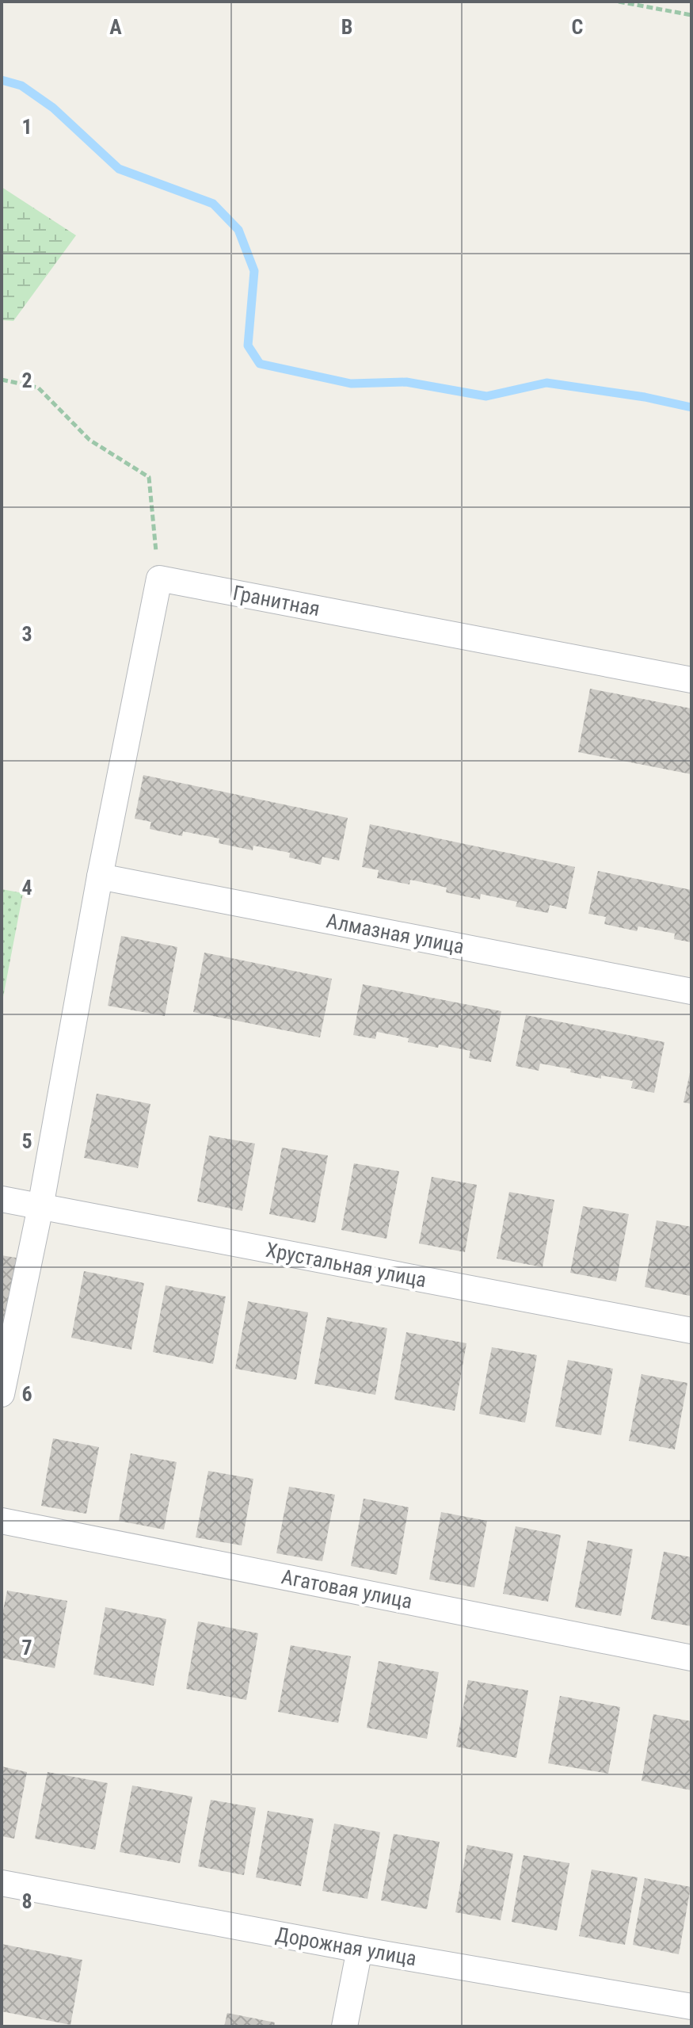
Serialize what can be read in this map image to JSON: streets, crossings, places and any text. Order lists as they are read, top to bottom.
{
  "streets": {
    "street": [
      "Гранитная",
      "Алмазная улица",
      "Хрустальная улица",
      "Агатовая улица",
      "Дорожная улица"
    ]
  },
  "grid": {
    "columns": ["A", "B", "C"],
    "rows": [
      "1",
      "2",
      "3",
      "4",
      "5",
      "6",
      "7",
      "8"
    ]
  }
}
